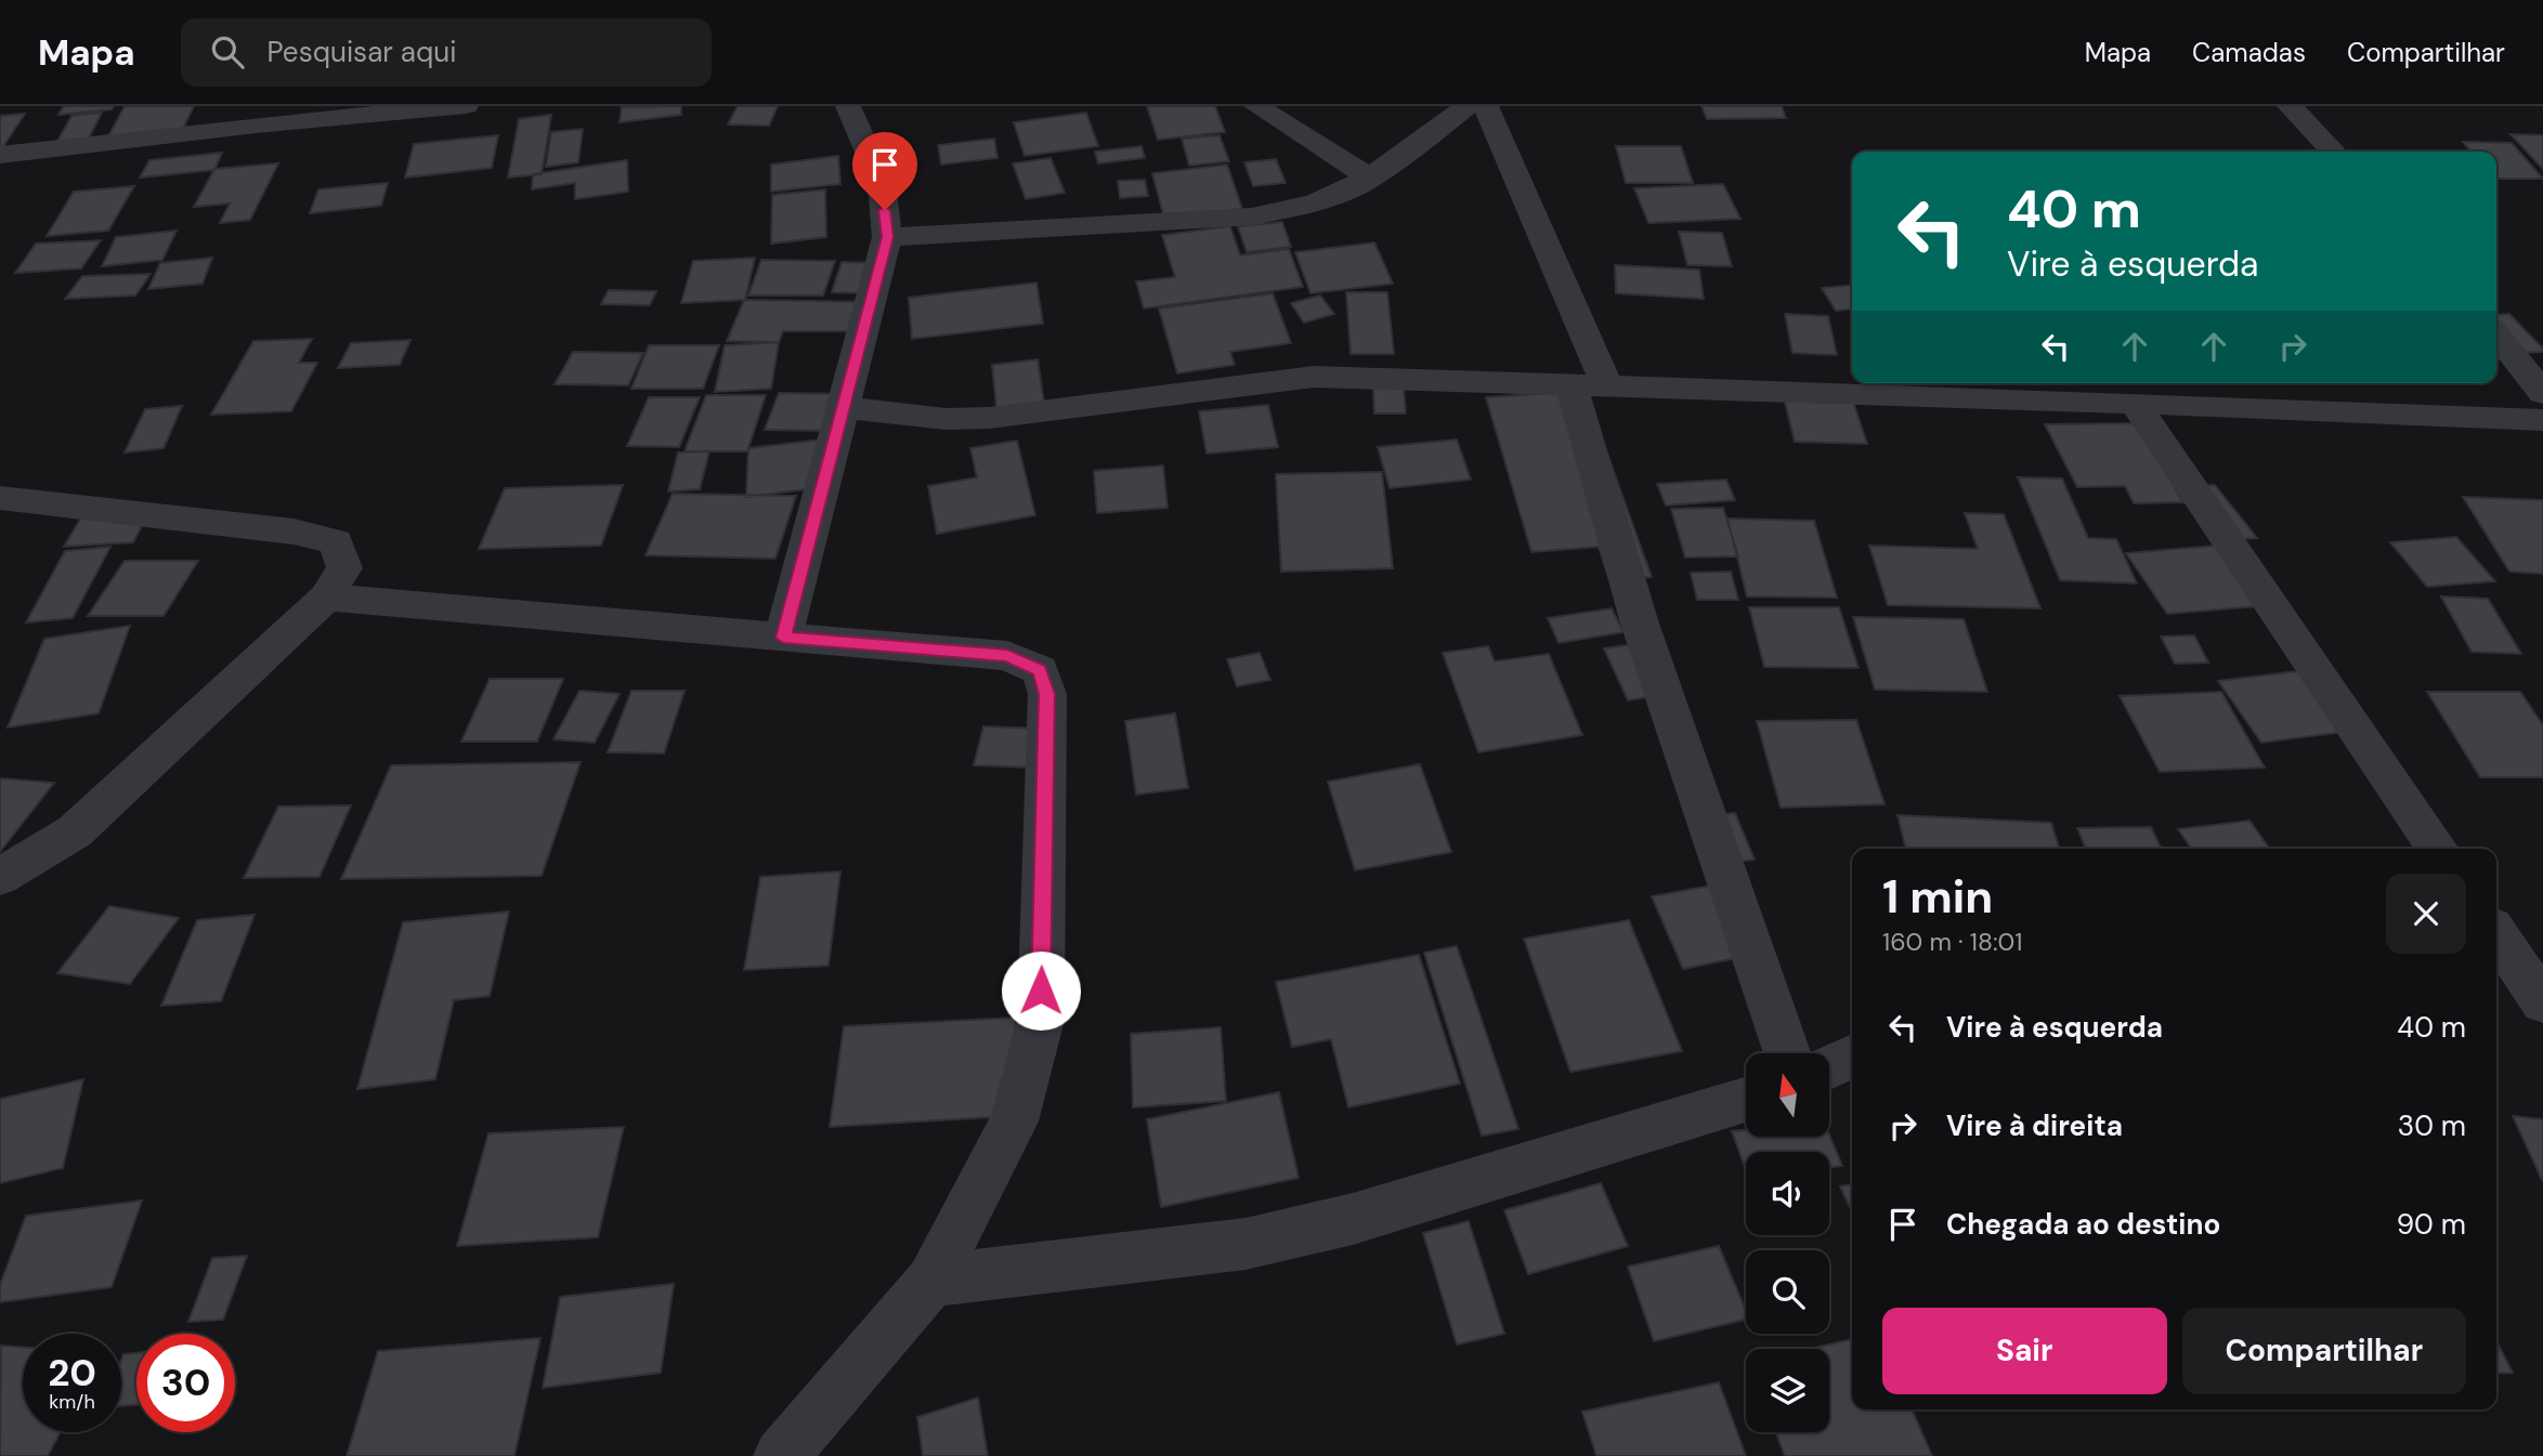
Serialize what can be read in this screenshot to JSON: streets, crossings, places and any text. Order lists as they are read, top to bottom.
{
  "north": "top",
  "page": {
    "header": "Mapa",
    "search": "Pesquisar aqui",
    "nav": ["Mapa", "Camadas", "Compartilhar"],
    "turn": ["40 m", "Vire à esquerda"],
    "heading": ["1 min", "160 m · 18:01"],
    "list": [
      {
        "name": "Vire à esquerda",
        "value": "40 m"
      },
      {
        "name": "Vire à direita",
        "value": "30 m"
      },
      {
        "name": "Chegada ao destino",
        "value": "90 m"
      }
    ],
    "buttons": ["Sair", "Compartilhar"],
    "speed": "20 km/h",
    "limit": "30"
  }
}
